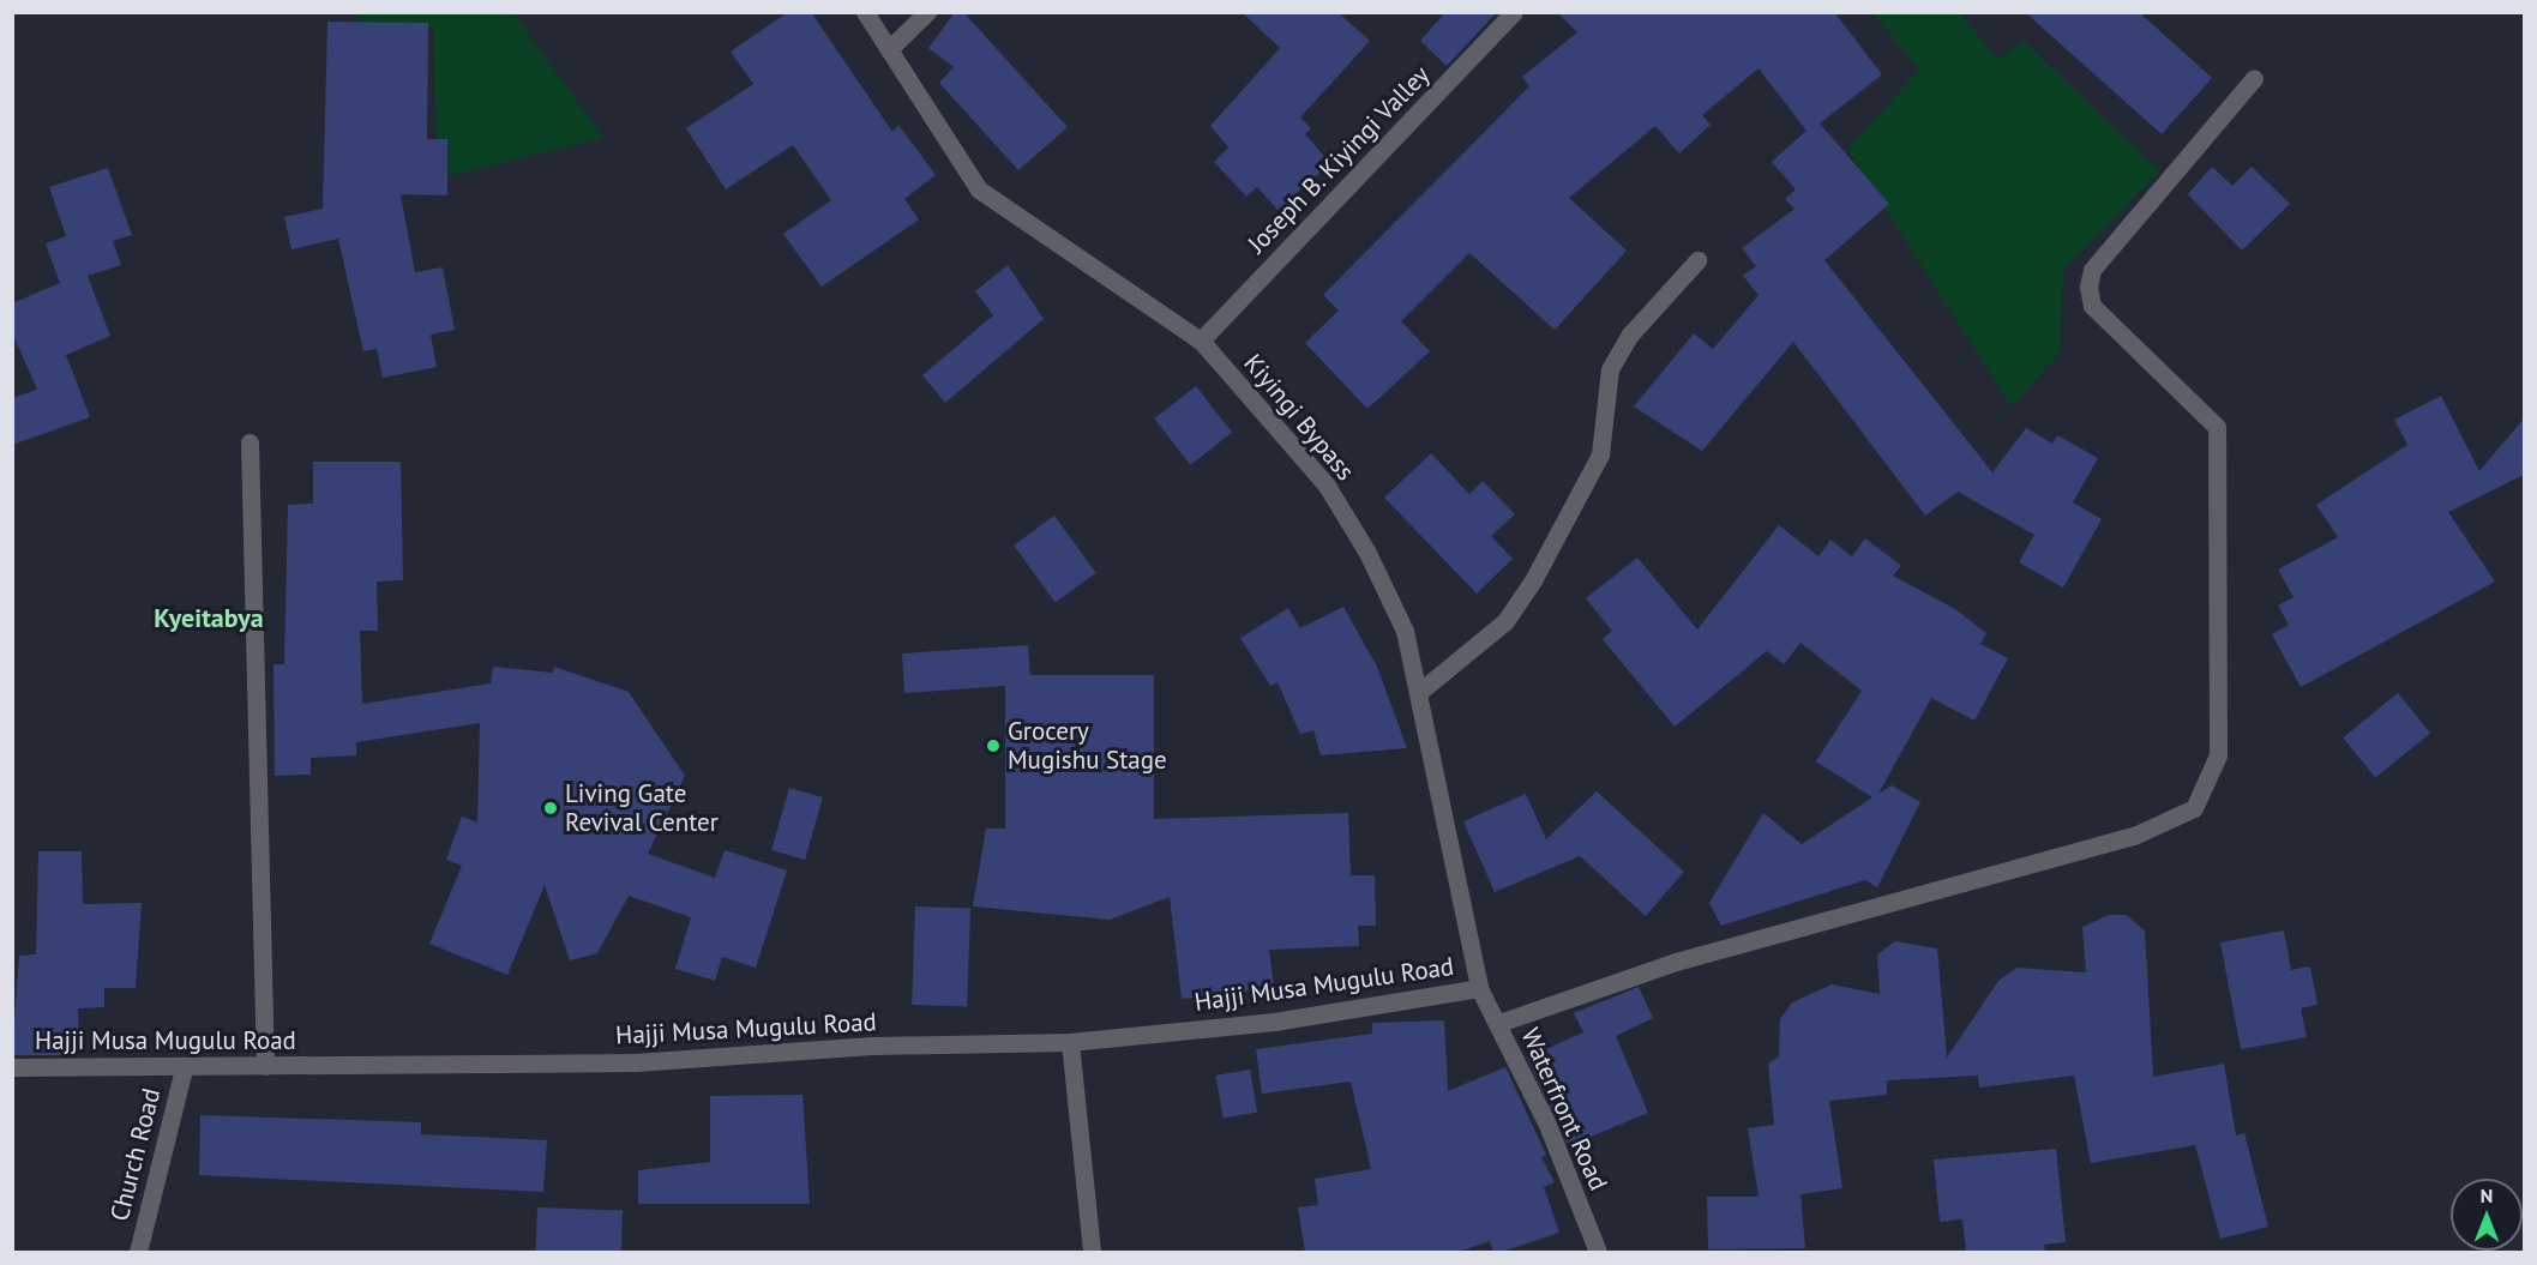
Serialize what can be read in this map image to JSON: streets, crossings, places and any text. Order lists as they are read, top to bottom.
{
  "streets": {
    "street": [
      "Joseph B. Kiyingi Valley",
      "Kiyingi Bypass",
      "Hajji Musa Mugulu Road",
      "Waterfront Road",
      "Church Road"
    ]
  },
  "crossings": [
    ["Joseph B. Kiyingi Valley", "Kiyingi Bypass"],
    ["Kiyingi Bypass", "Hajji Musa Mugulu Road"],
    ["Kiyingi Bypass", "Waterfront Road"],
    ["Hajji Musa Mugulu Road", "Waterfront Road"],
    ["Hajji Musa Mugulu Road", "Church Road"]
  ],
  "districts": ["Kyeitabya"],
  "places": ["Grocery Mugishu Stage", "Living Gate Revival Center"],
  "north": "top"
}
